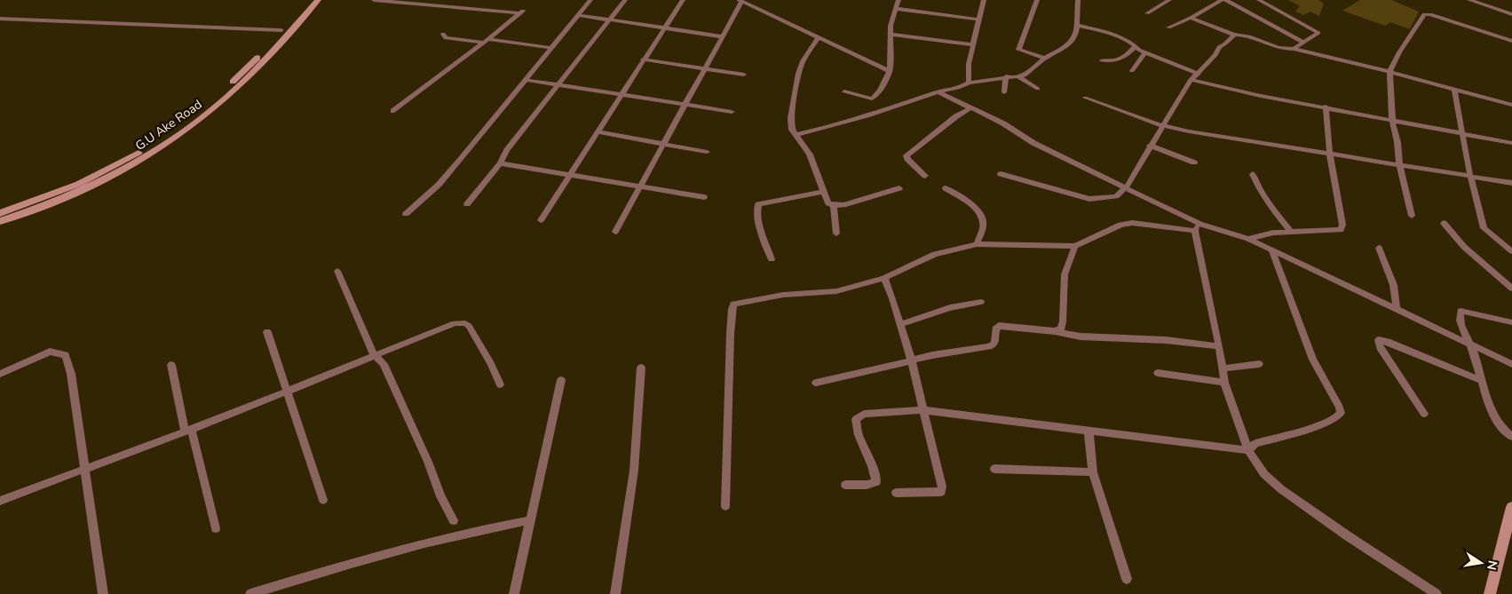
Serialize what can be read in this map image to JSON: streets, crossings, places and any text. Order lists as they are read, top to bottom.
{
  "streets": {
    "main road": ["G.U Ake Road"]
  },
  "north": "right"
}
